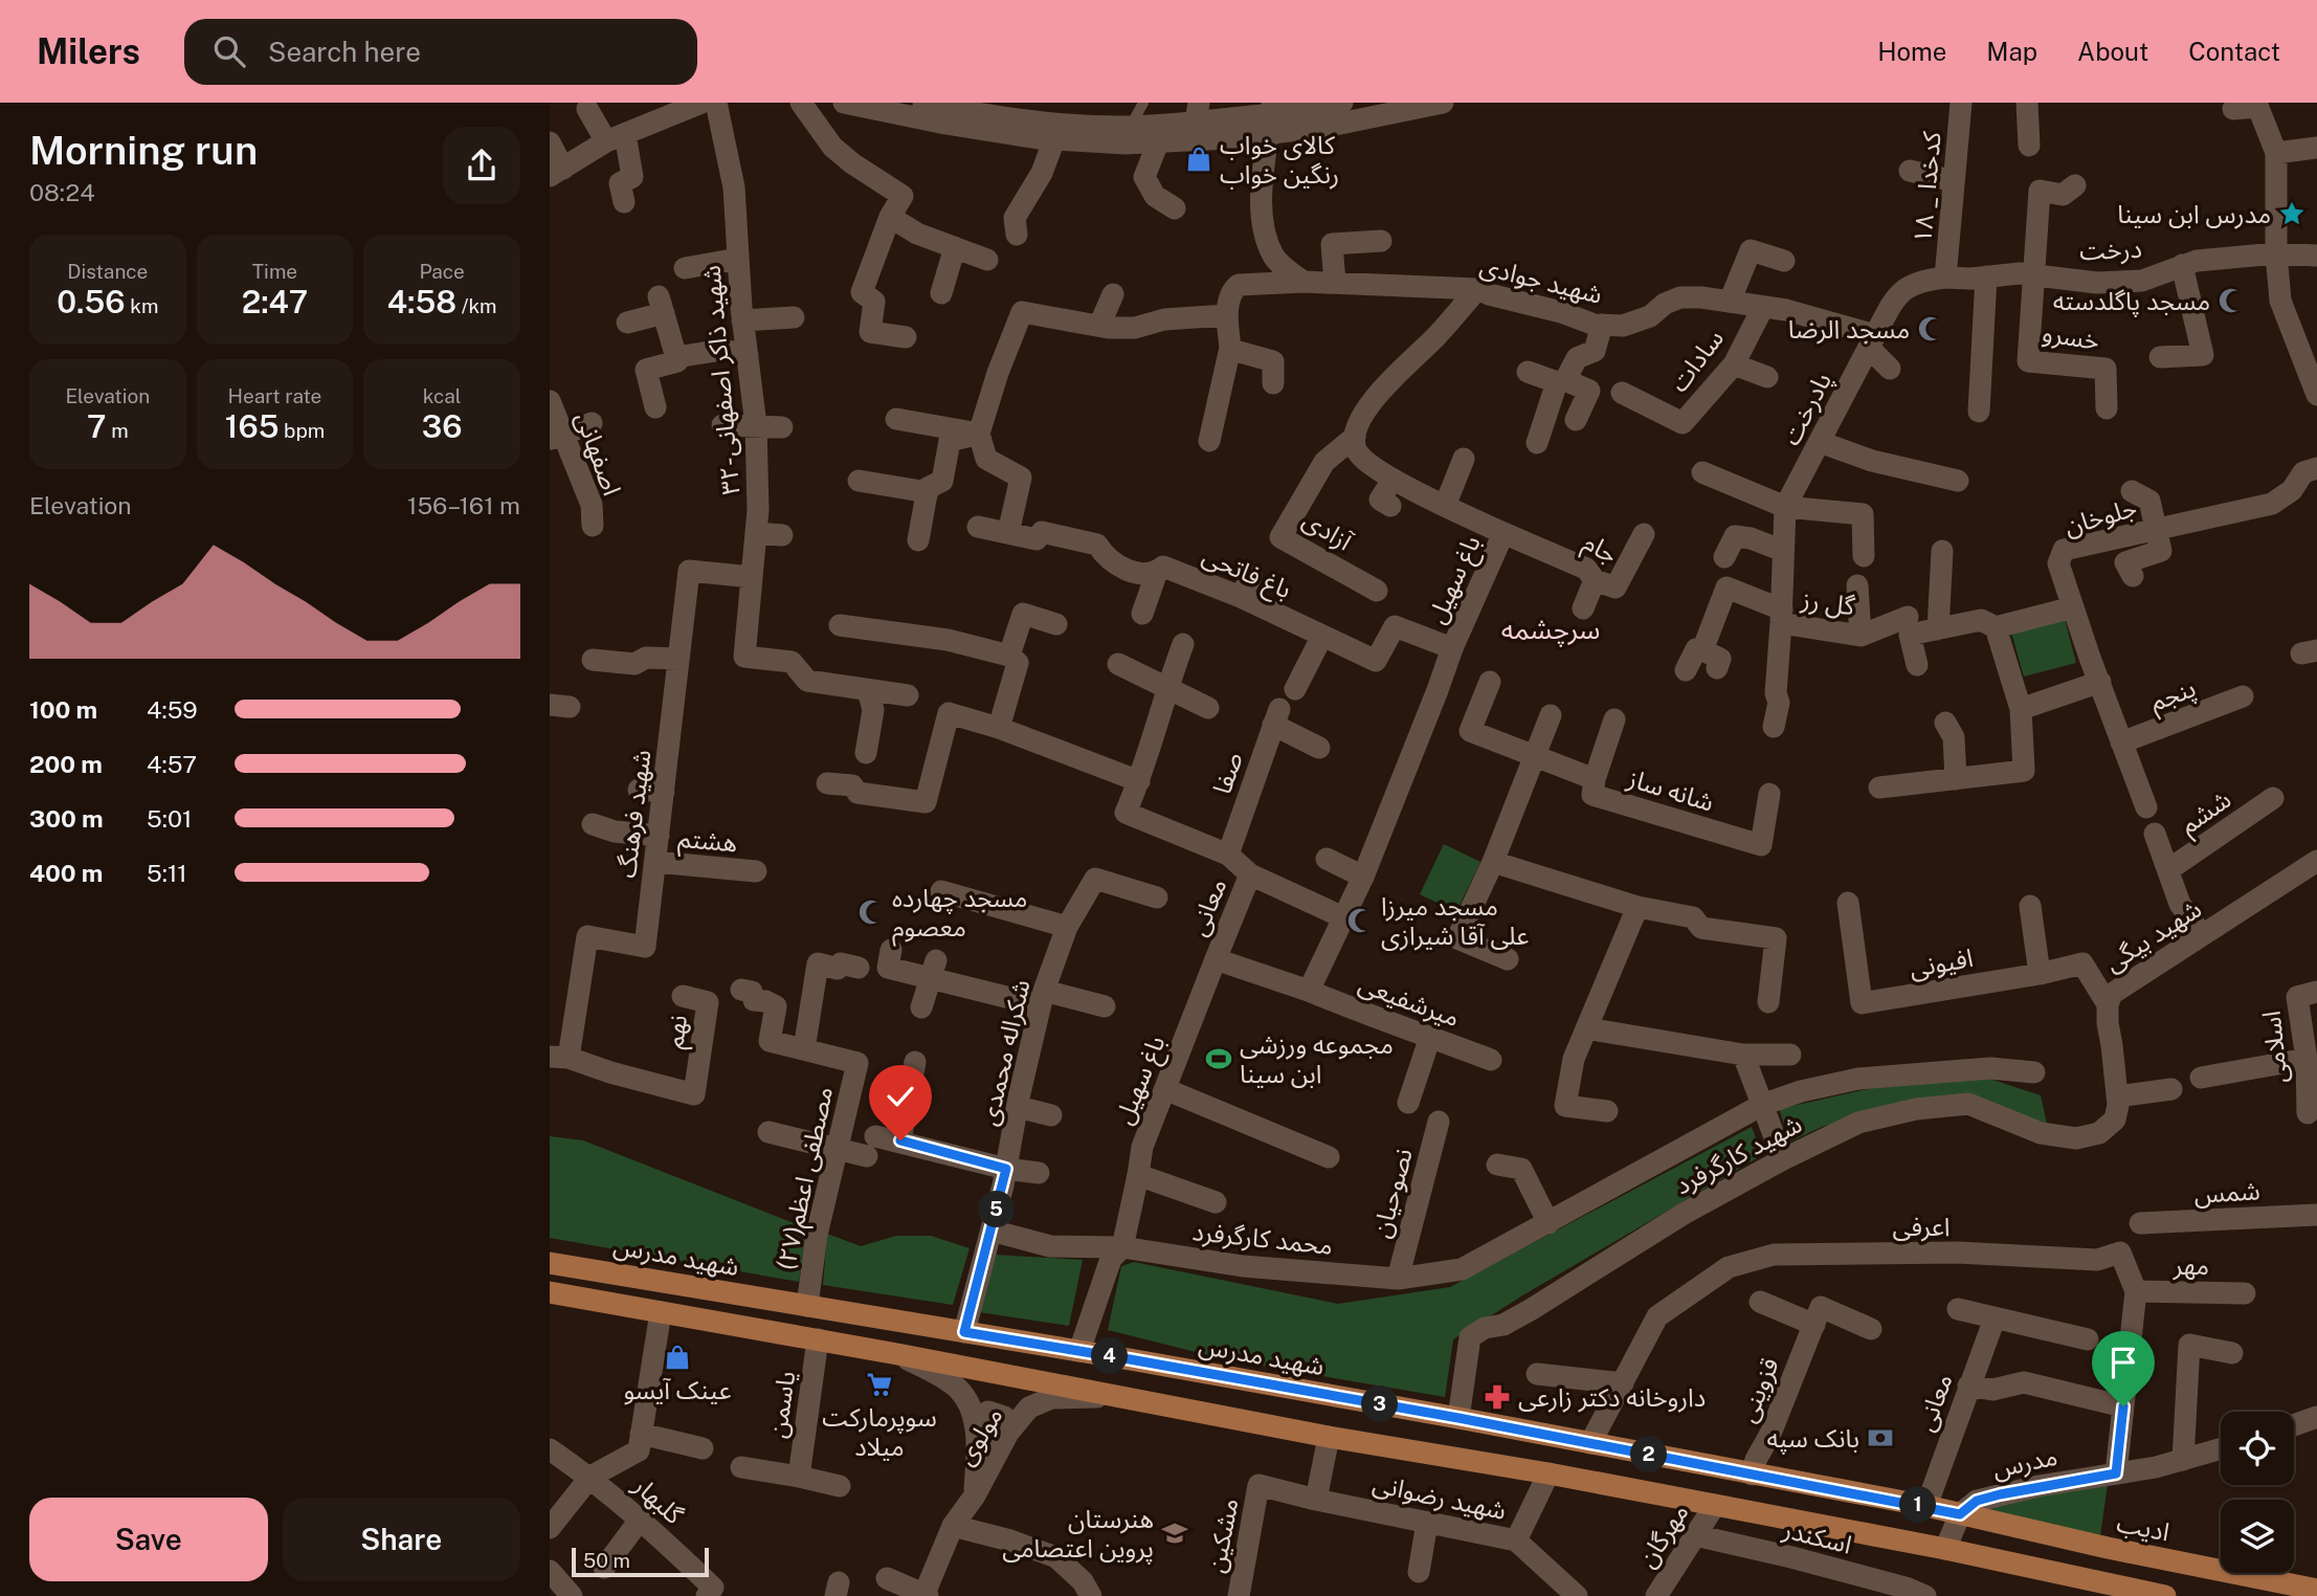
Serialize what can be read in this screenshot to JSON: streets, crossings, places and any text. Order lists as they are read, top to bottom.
{
  "streets": {
    "main road": ["شهید مدرس", "ادیب"],
    "street": [
      "۱۸ _ کدخدا",
      "درخت",
      "شهید جوادی",
      "خسرو",
      "سادات",
      "۳۲-شهید ذاکر اصفهانی",
      "پادرخت",
      "اصفهانی",
      "جلوخان",
      "آزادی",
      "جام",
      "باغ فاتحی",
      "باغ سهیل",
      "گل رز",
      "پنجم",
      "صفا",
      "شانه ساز",
      "ششم",
      "شهید فرهنگ",
      "هشتم",
      "معانی",
      "شهید بیگی",
      "افیونی",
      "میرشفیعی",
      "نهم",
      "اسلامی",
      "شکراله محمدی",
      "شهید کارگرفرد",
      "مصطفی اعظم(۲۷)",
      "شمس",
      "نصوحیان",
      "اعرفی",
      "محمد کارگرفرد",
      "مهر",
      "قزوینی",
      "یاسمن",
      "مولوی",
      "مدرس",
      "شهید رضوانی",
      "گلبهار",
      "مشکین",
      "مهرگان",
      "اسکندر"
    ]
  },
  "crossings": [
    ["۱۸ _ کدخدا", "درخت"],
    ["درخت", "خسرو"],
    ["شهید جوادی", "سادات"],
    ["شهید جوادی", "پادرخت"],
    ["۳۲-شهید ذاکر اصفهانی", "شهید فرهنگ"],
    ["جلوخان", "پنجم"],
    ["آزادی", "باغ سهیل"],
    ["جام", "باغ سهیل"],
    ["باغ فاتحی", "باغ سهیل"],
    ["باغ سهیل", "معانی"],
    ["باغ سهیل", "میرشفیعی"],
    ["باغ سهیل", "محمد کارگرفرد"],
    ["باغ سهیل", "شهید مدرس"],
    ["شهید فرهنگ", "هشتم"],
    ["شهید فرهنگ", "نهم"],
    ["معانی", "شهید مدرس"],
    ["شهید بیگی", "افیونی"],
    ["شهید بیگی", "شهید کارگرفرد"],
    ["شکراله محمدی", "محمد کارگرفرد"],
    ["شکراله محمدی", "شهید مدرس"],
    ["شهید کارگرفرد", "نصوحیان"],
    ["شهید کارگرفرد", "محمد کارگرفرد"],
    ["شهید کارگرفرد", "شهید مدرس"],
    ["مصطفی اعظم(۲۷)", "شهید مدرس"],
    ["نصوحیان", "محمد کارگرفرد"],
    ["اعرفی", "شهید مدرس"],
    ["اعرفی", "مهر"],
    ["اعرفی", "مدرس"],
    ["شهید مدرس", "قزوینی"],
    ["شهید مدرس", "مدرس"],
    ["شهید مدرس", "ادیب"],
    ["مدرس", "ادیب"],
    ["شهید رضوانی", "مشکین"],
    ["مهرگان", "اسکندر"]
  ],
  "districts": ["سرچشمه"],
  "places": {
    "shop": ["کالای خواب رنگین خواب", "عینک آیسو"],
    "place": ["مدرس ابن سینا"],
    "mosque": [
      "مسجد پاگلدسته",
      "مسجد الرضا",
      "مسجد چهارده معصوم",
      "مسجد میرزا علی آقا شیرازی"
    ],
    "sports": ["مجموعه ورزشی ابن سینا"],
    "supermarket": ["سوپرمارکت میلاد"],
    "pharmacy": ["داروخانه دکتر زارعی"],
    "bank": ["بانک سپه"],
    "school or university": ["هنرستان پروین اعتصامی"]
  },
  "scale_bar": "50 m",
  "page": {
    "header": "Milers",
    "search": "Search here",
    "nav": [
      "Home",
      "Map",
      "About",
      "Contact"
    ],
    "heading": ["Morning run", "08:24"],
    "stats": [
      ["Distance", "0.56 km"],
      ["Time", "2:47"],
      ["Pace", "4:58 /km"],
      ["Elevation", "7 m"],
      ["Heart rate", "165 bpm"],
      ["kcal", "36"]
    ],
    "chart": ["Elevation", "156–161 m"],
    "list": [
      {
        "name": "100 m",
        "note": "4:59"
      },
      {
        "name": "200 m",
        "note": "4:57"
      },
      {
        "name": "300 m",
        "note": "5:01"
      },
      {
        "name": "400 m",
        "note": "5:11"
      }
    ],
    "pins": [
      "5",
      "4",
      "3",
      "2",
      "1"
    ],
    "buttons": ["Save", "Share"],
    "scale": "50 m"
  }
}
